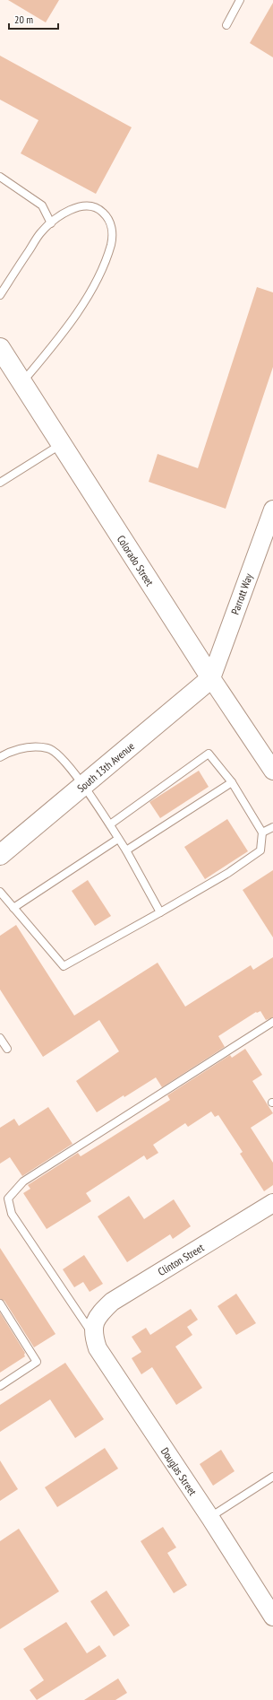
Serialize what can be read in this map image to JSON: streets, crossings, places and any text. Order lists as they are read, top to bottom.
{
  "streets": {
    "main road": ["Colorado Street", "South 13th Avenue"],
    "street": ["Parrott Way", "Clinton Street", "Douglas Street"]
  },
  "crossings": [
    ["Colorado Street", "Parrott Way"],
    ["Colorado Street", "South 13th Avenue"],
    ["Parrott Way", "South 13th Avenue"],
    ["Clinton Street", "Douglas Street"]
  ],
  "scale_bar": "20 m"
}
